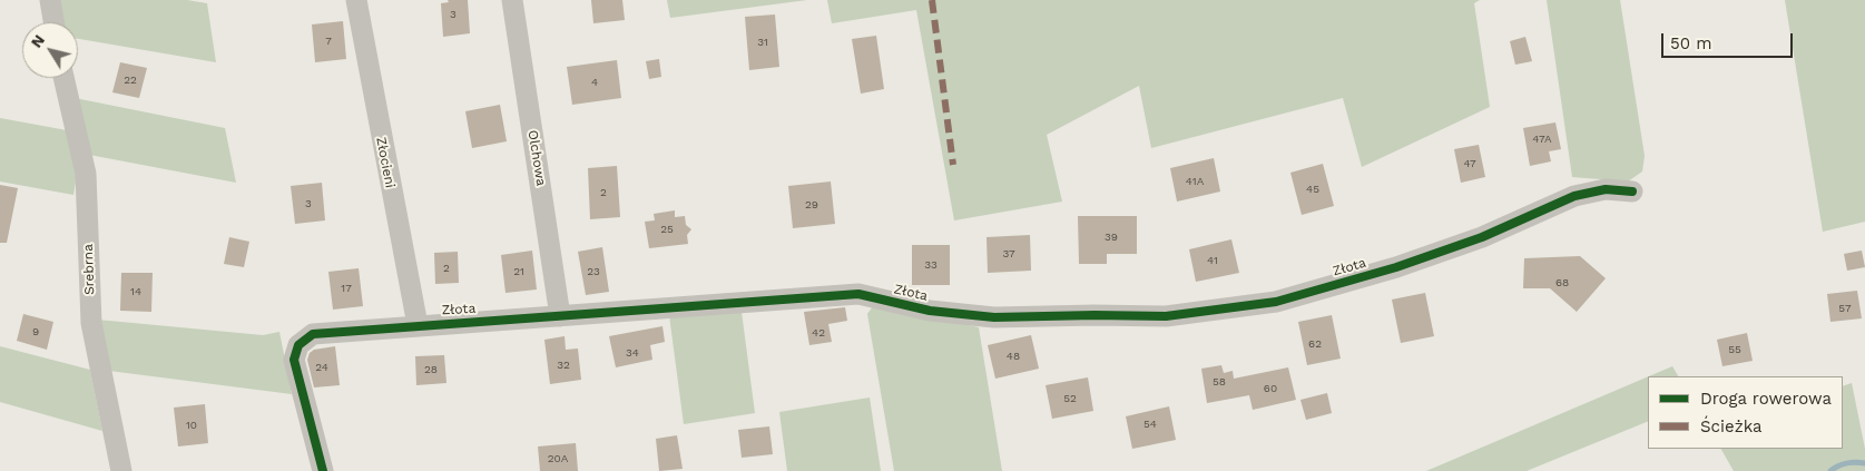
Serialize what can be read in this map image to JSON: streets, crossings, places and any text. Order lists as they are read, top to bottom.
{
  "streets": {
    "street": [
      "Olchowa",
      "Złocieni",
      "Złota",
      "Srebrna"
    ]
  },
  "crossings": [
    ["Olchowa", "Złota"],
    ["Złocieni", "Złota"]
  ],
  "house_numbers": [
    "3",
    "7",
    "31",
    "22",
    "4",
    "47A",
    "47",
    "41A",
    "45",
    "2",
    "3",
    "29",
    "25",
    "39",
    "37",
    "41",
    "33",
    "2",
    "21",
    "23",
    "68",
    "17",
    "14",
    "57",
    "9",
    "42",
    "62",
    "55",
    "34",
    "48",
    "32",
    "24",
    "28",
    "58",
    "60",
    "52",
    "54",
    "10",
    "20A"
  ],
  "legend": ["Droga rowerowa", "Ścieżka"],
  "scale_bar": "50 m",
  "north": "top left"
}
